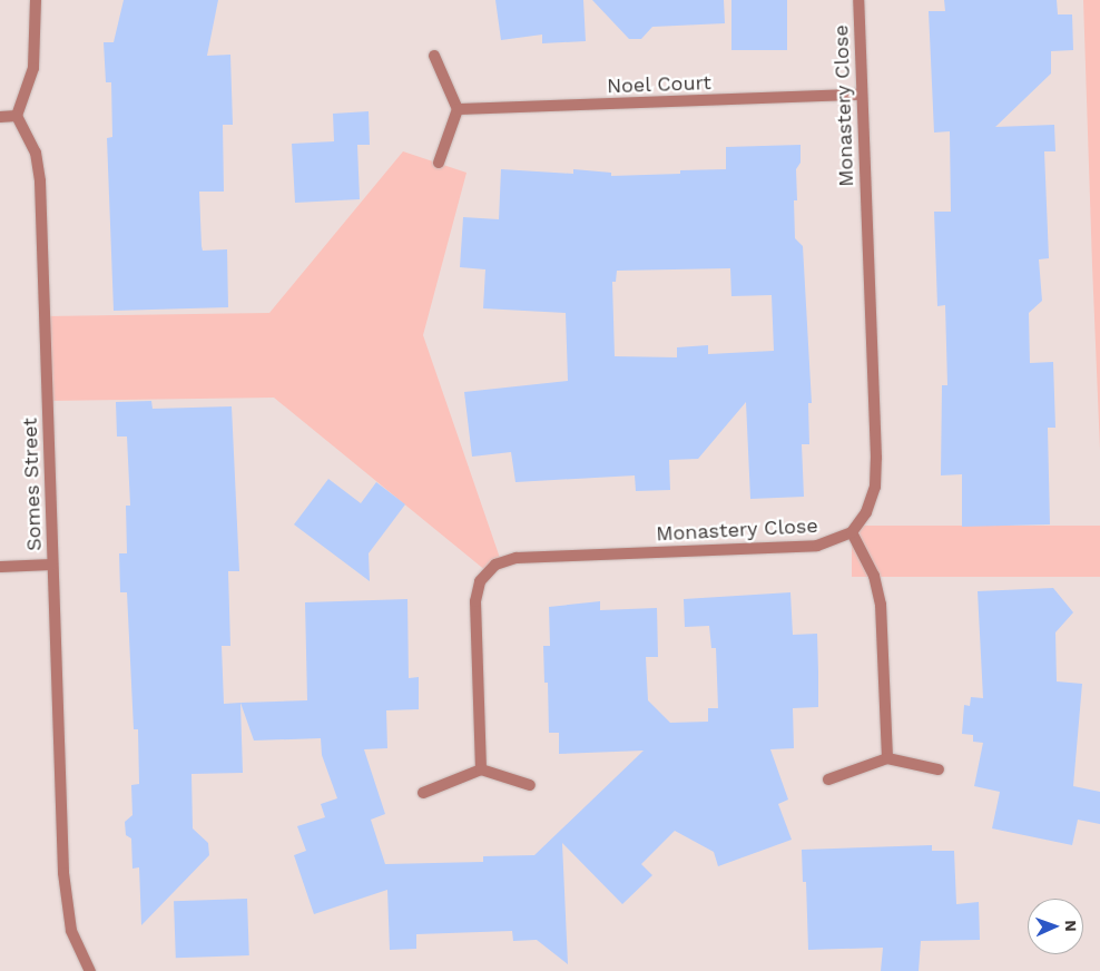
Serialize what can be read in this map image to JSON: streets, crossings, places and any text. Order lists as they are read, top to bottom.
{
  "streets": {
    "street": ["Noel Court", "Monastery Close", "Somes Street"]
  },
  "crossings": [
    ["Noel Court", "Monastery Close"]
  ],
  "north": "right"
}
